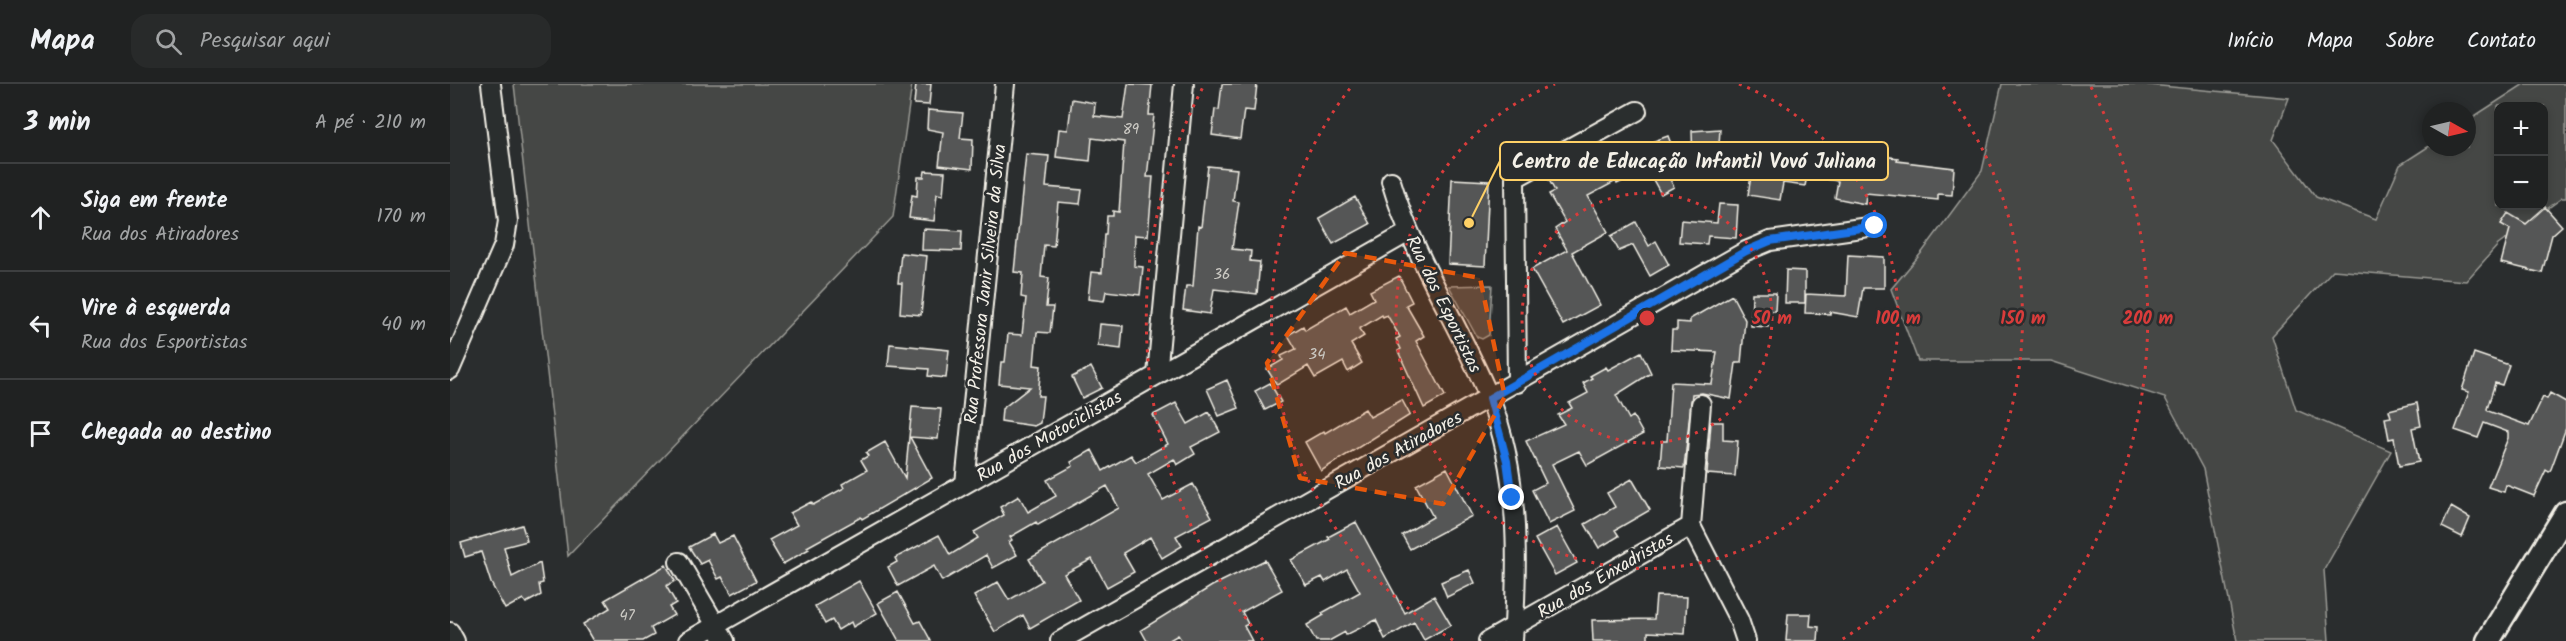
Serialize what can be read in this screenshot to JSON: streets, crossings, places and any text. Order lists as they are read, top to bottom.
{
  "streets": {
    "street": [
      "Rua Professora Janir Silveira da Silva",
      "Rua dos Esportistas",
      "Rua dos Motociclistas",
      "Rua dos Atiradores",
      "Rua dos Enxadristas"
    ]
  },
  "crossings": [
    ["Rua Professora Janir Silveira da Silva", "Rua dos Motociclistas"],
    ["Rua dos Esportistas", "Rua dos Motociclistas"],
    ["Rua dos Esportistas", "Rua dos Atiradores"],
    ["Rua dos Esportistas", "Rua dos Enxadristas"]
  ],
  "places": ["Centro de Educação Infantil Vovó Juliana"],
  "house_numbers": [
    "89",
    "36",
    "34",
    "47"
  ],
  "north": "right",
  "page": {
    "header": "Mapa",
    "search": "Pesquisar aqui",
    "nav": [
      "Início",
      "Mapa",
      "Sobre",
      "Contato"
    ],
    "heading": ["3 min", "A pé · 210 m"],
    "map_buttons": ["+", "−"],
    "list": [
      ["Siga em frente", "Rua dos Atiradores", "170 m"],
      ["Vire à esquerda", "Rua dos Esportistas", "40 m"],
      "Chegada ao destino"
    ]
  },
  "rings": [
    "50 m",
    "100 m",
    "150 m",
    "200 m"
  ]
}
